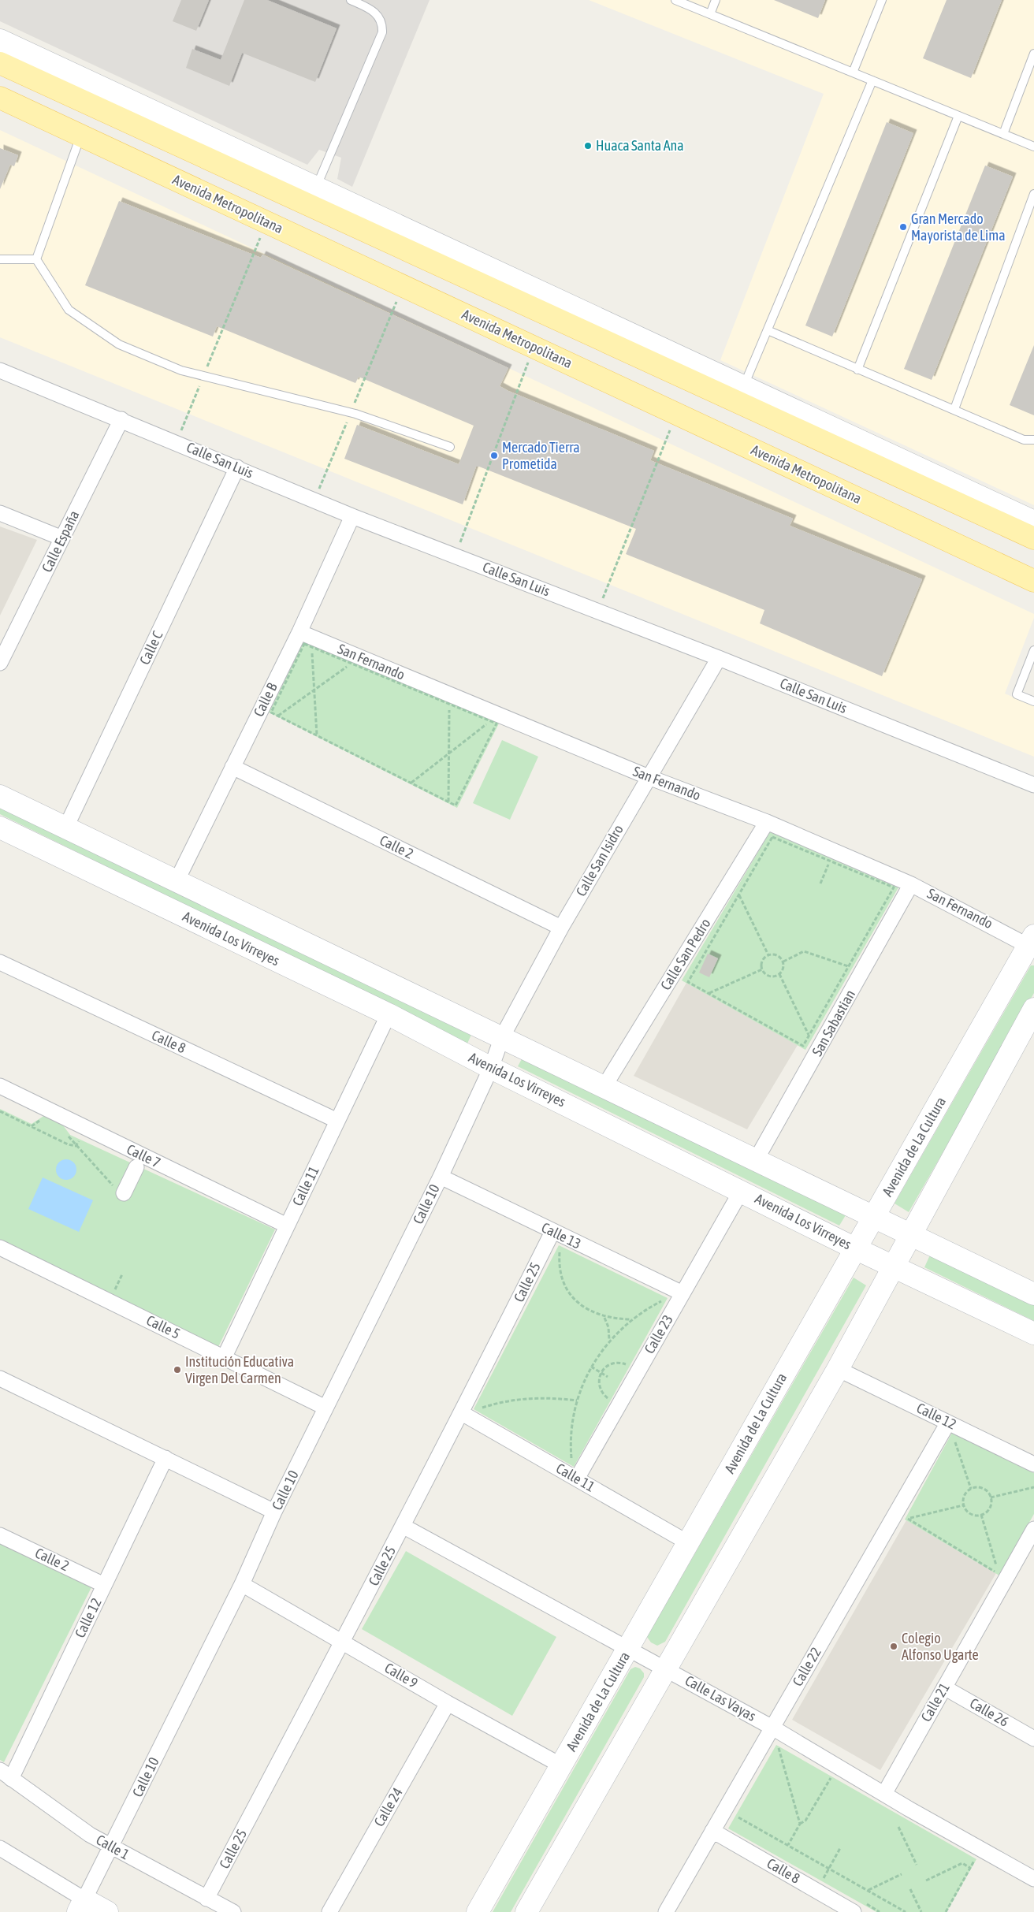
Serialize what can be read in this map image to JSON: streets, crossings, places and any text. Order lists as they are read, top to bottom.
{
  "streets": {
    "main road": ["Avenida Metropolitana", "Avenida Los Virreyes", "Avenida de La Cultura"],
    "street": [
      "Calle San Luis",
      "Calle España",
      "Calle C",
      "San Fernando",
      "Calle B",
      "Calle 2",
      "Calle San Isidro",
      "Calle San Pedro",
      "San Sabastian",
      "Calle 8",
      "Calle 7",
      "Calle 11",
      "Calle 10",
      "Calle 13",
      "Calle 25",
      "Calle 5",
      "Calle 23",
      "Calle 12",
      "Calle 22",
      "Calle 9",
      "Calle Las Vayas",
      "Calle 21",
      "Calle 26",
      "Calle 24",
      "Calle 1"
    ]
  },
  "crossings": [
    ["Calle San Luis", "Calle España"],
    ["Calle San Luis", "Calle C"],
    ["Calle San Luis", "Calle B"],
    ["Calle San Luis", "Calle San Isidro"],
    ["Calle C", "Avenida Los Virreyes"],
    ["San Fernando", "Calle B"],
    ["San Fernando", "Calle San Isidro"],
    ["San Fernando", "Calle San Pedro"],
    ["San Fernando", "San Sabastian"],
    ["San Fernando", "Avenida de La Cultura"],
    ["Calle B", "Calle 2"],
    ["Calle B", "Avenida Los Virreyes"],
    ["Calle 2", "Calle San Isidro"],
    ["Calle 2", "Calle 12"],
    ["Calle San Isidro", "Avenida Los Virreyes"],
    ["Calle San Isidro", "Calle 10"],
    ["Avenida Los Virreyes", "Calle San Pedro"],
    ["Avenida Los Virreyes", "San Sabastian"],
    ["Avenida Los Virreyes", "Avenida de La Cultura"],
    ["Avenida Los Virreyes", "Calle 11"],
    ["Avenida Los Virreyes", "Calle 10"],
    ["Avenida Los Virreyes", "Calle 23"],
    ["Calle 8", "Calle 11"],
    ["Calle 8", "Calle 22"],
    ["Avenida de La Cultura", "Calle 11"],
    ["Avenida de La Cultura", "Calle 9"],
    ["Avenida de La Cultura", "Calle Las Vayas"],
    ["Calle 7", "Calle 11"],
    ["Calle 11", "Calle 25"],
    ["Calle 11", "Calle 5"],
    ["Calle 11", "Calle 23"],
    ["Calle 10", "Calle 13"],
    ["Calle 10", "Calle 5"],
    ["Calle 10", "Calle 9"],
    ["Calle 10", "Calle 1"],
    ["Calle 13", "Calle 25"],
    ["Calle 13", "Calle 23"],
    ["Calle 25", "Calle 9"],
    ["Calle 25", "Calle Las Vayas"],
    ["Calle 25", "Calle 1"],
    ["Calle 12", "Calle 22"],
    ["Calle 12", "Calle 1"],
    ["Calle 22", "Calle Las Vayas"],
    ["Calle 9", "Calle 24"],
    ["Calle Las Vayas", "Calle 21"],
    ["Calle 21", "Calle 26"]
  ],
  "places": [
    "Huaca Santa Ana",
    "Gran Mercado Mayorista de Lima",
    "Mercado Tierra Prometida",
    "Institución Educativa Virgen Del Carmen",
    "Colegio Alfonso Ugarte"
  ]
}
